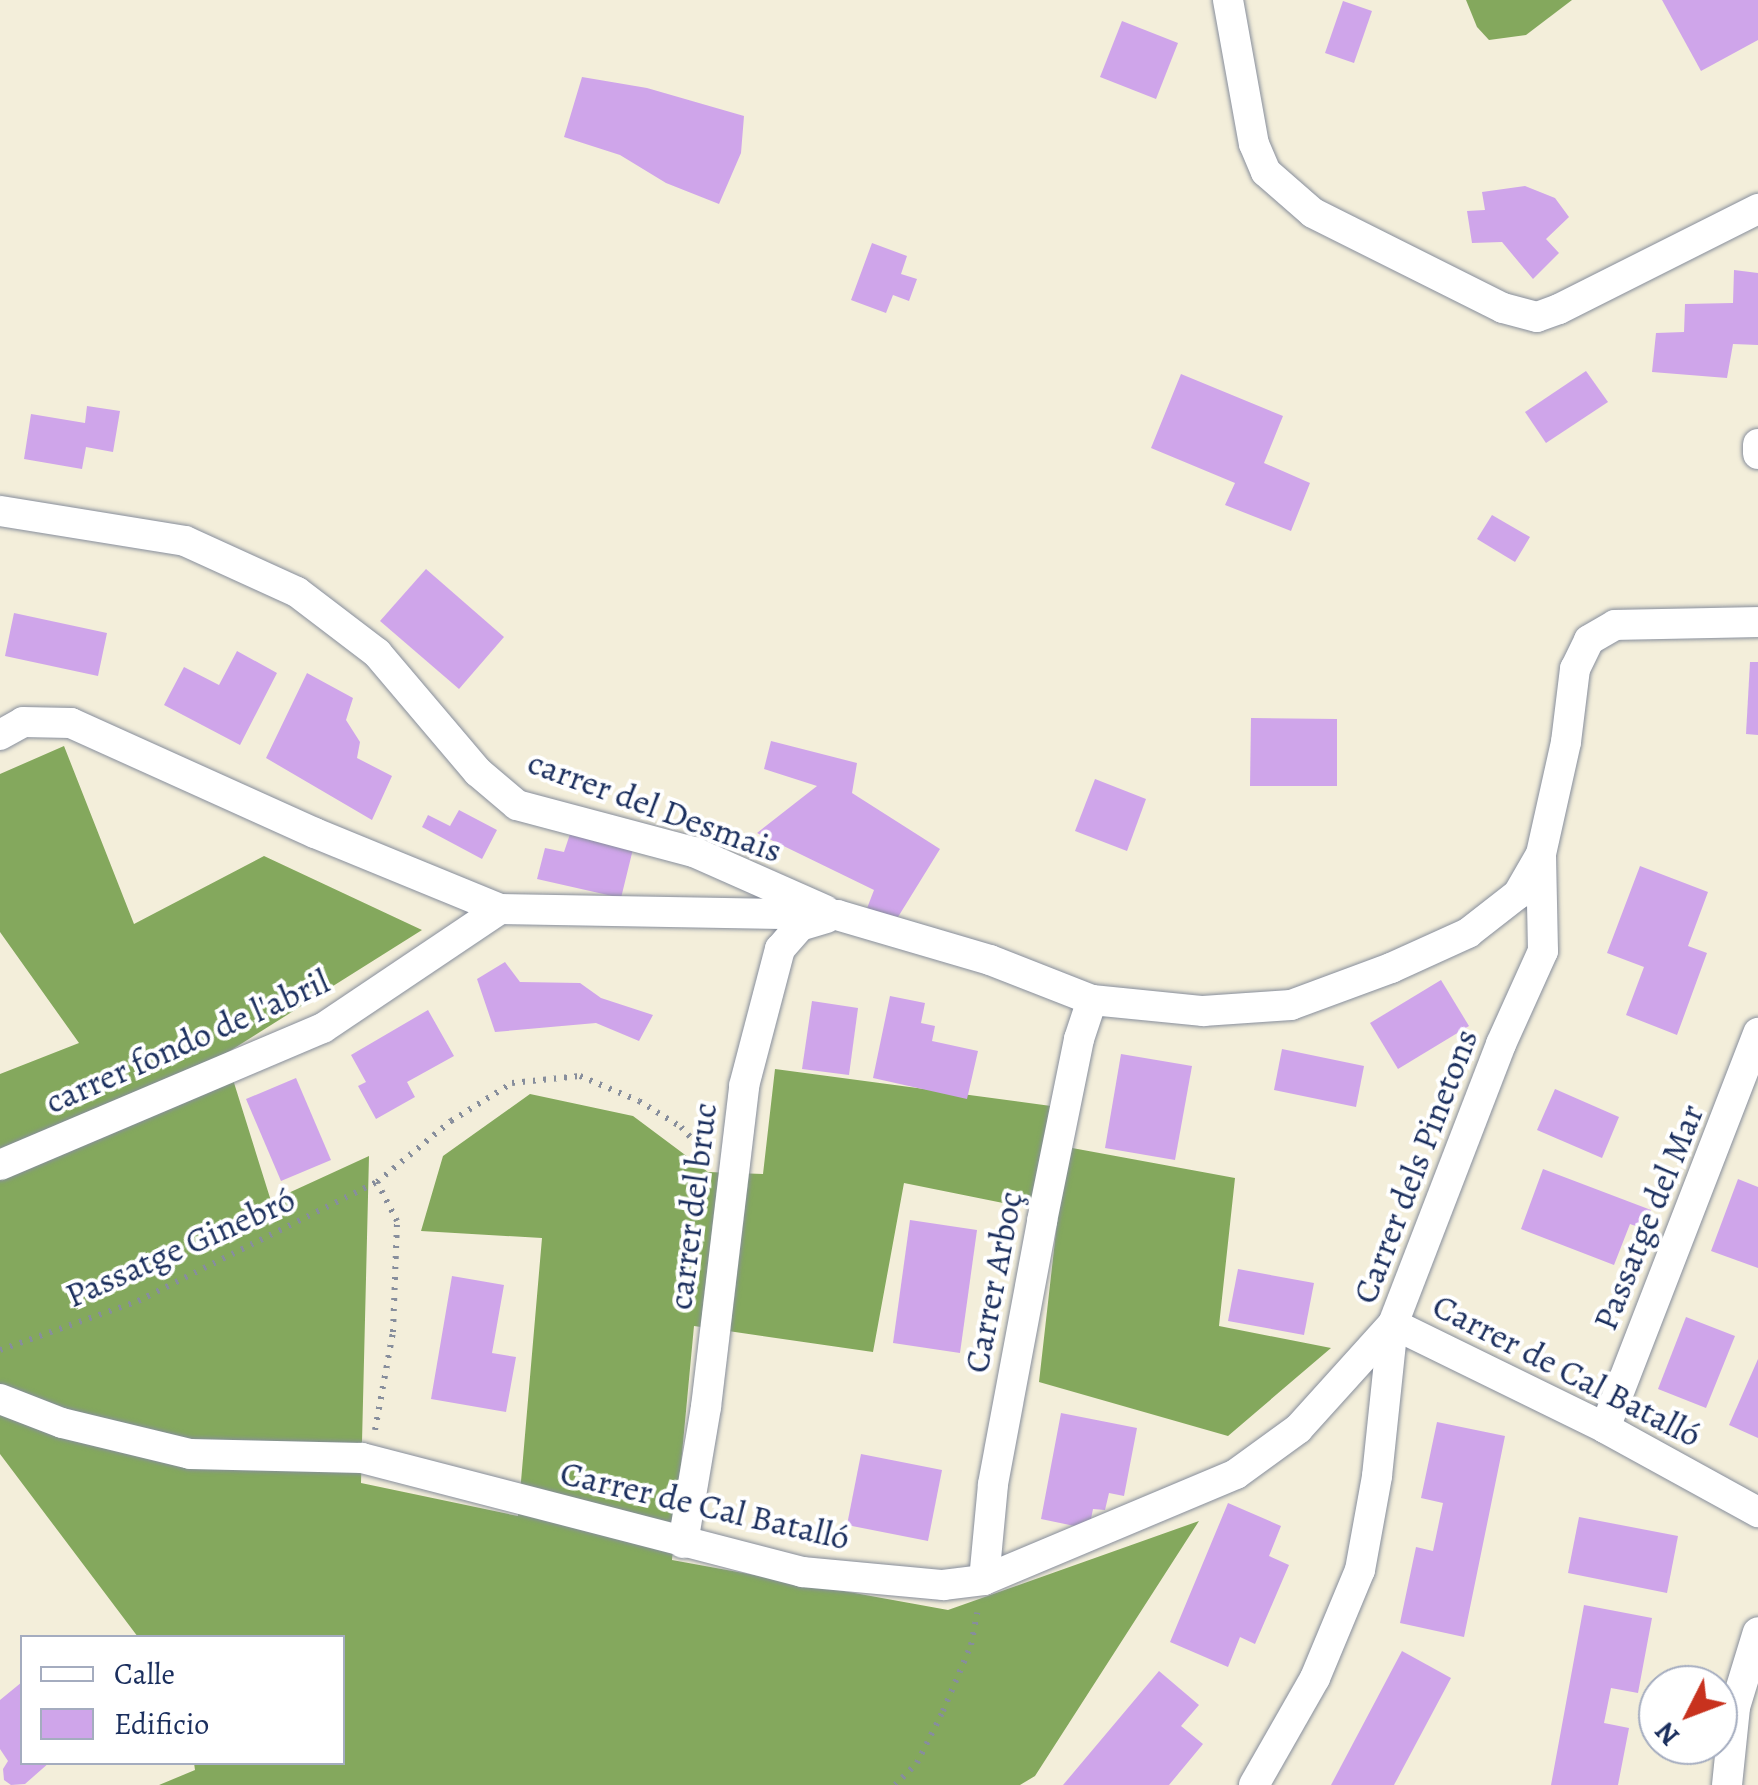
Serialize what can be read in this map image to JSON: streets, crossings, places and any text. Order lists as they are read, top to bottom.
{
  "streets": {
    "street": [
      "carrer del Desmais",
      "carrer fondo de l'abril",
      "Carrer dels Pinetons",
      "carrer del bruc",
      "Passatge del Mar",
      "Carrer Arboç",
      "Carrer de Cal Batalló"
    ],
    "path": ["Passatge Ginebró"]
  },
  "crossings": [
    ["carrer del Desmais", "carrer del bruc"],
    ["Carrer dels Pinetons", "Carrer de Cal Batalló"],
    ["carrer del bruc", "Passatge Ginebró"],
    ["carrer del bruc", "Carrer de Cal Batalló"],
    ["Passatge del Mar", "Carrer de Cal Batalló"],
    ["Carrer Arboç", "Carrer de Cal Batalló"]
  ],
  "legend": ["Calle", "Edificio"],
  "north": "bottom left"
}
